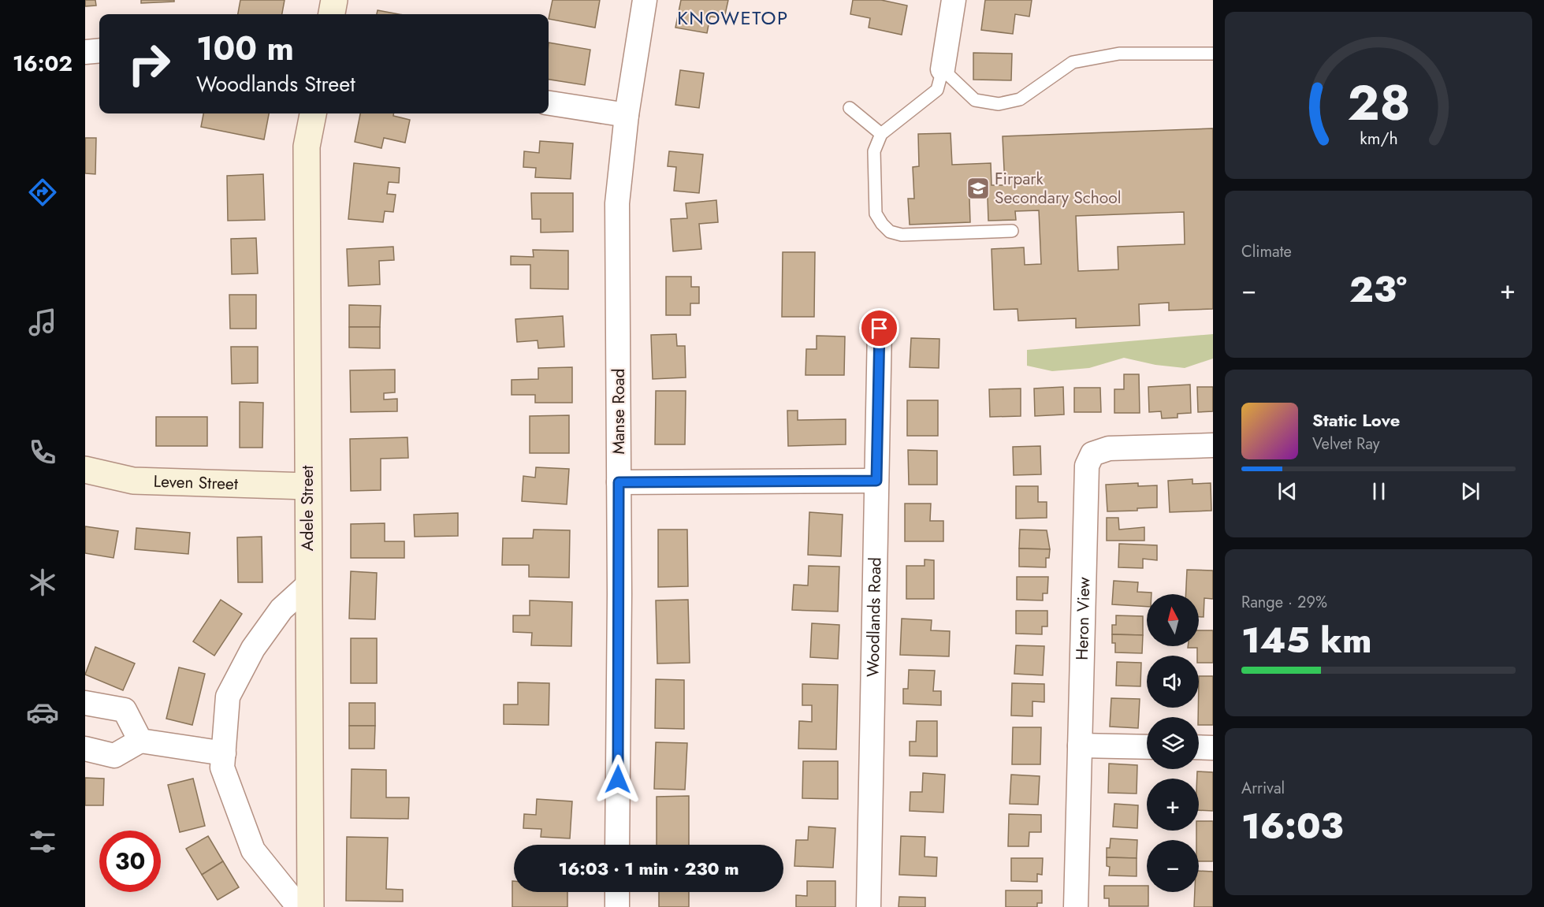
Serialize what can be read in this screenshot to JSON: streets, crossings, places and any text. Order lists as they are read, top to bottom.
{
  "streets": {
    "street": [
      "Manse Road",
      "Leven Street",
      "Adele Street",
      "Woodlands Road",
      "Heron View"
    ]
  },
  "crossings": [
    ["Leven Street", "Adele Street"]
  ],
  "districts": ["KNOWETOP"],
  "places": {
    "school or university": ["Firpark Secondary School"]
  },
  "north": "top",
  "page": {
    "tabs": "16:02",
    "turn": ["100 m", "Woodlands Street"],
    "tile": [
      "Climate",
      ["Range · 29%", "145 km"],
      ["Arrival", "16:03"]
    ],
    "heat": ["−", "23°", "+"],
    "song": ["Static Love", "Velvet Ray"],
    "map_buttons": ["+", "−"],
    "limit": "30",
    "trip": "16:03 · 1 min · 230 m",
    "gauge": ["28", "km/h"]
  }
}
